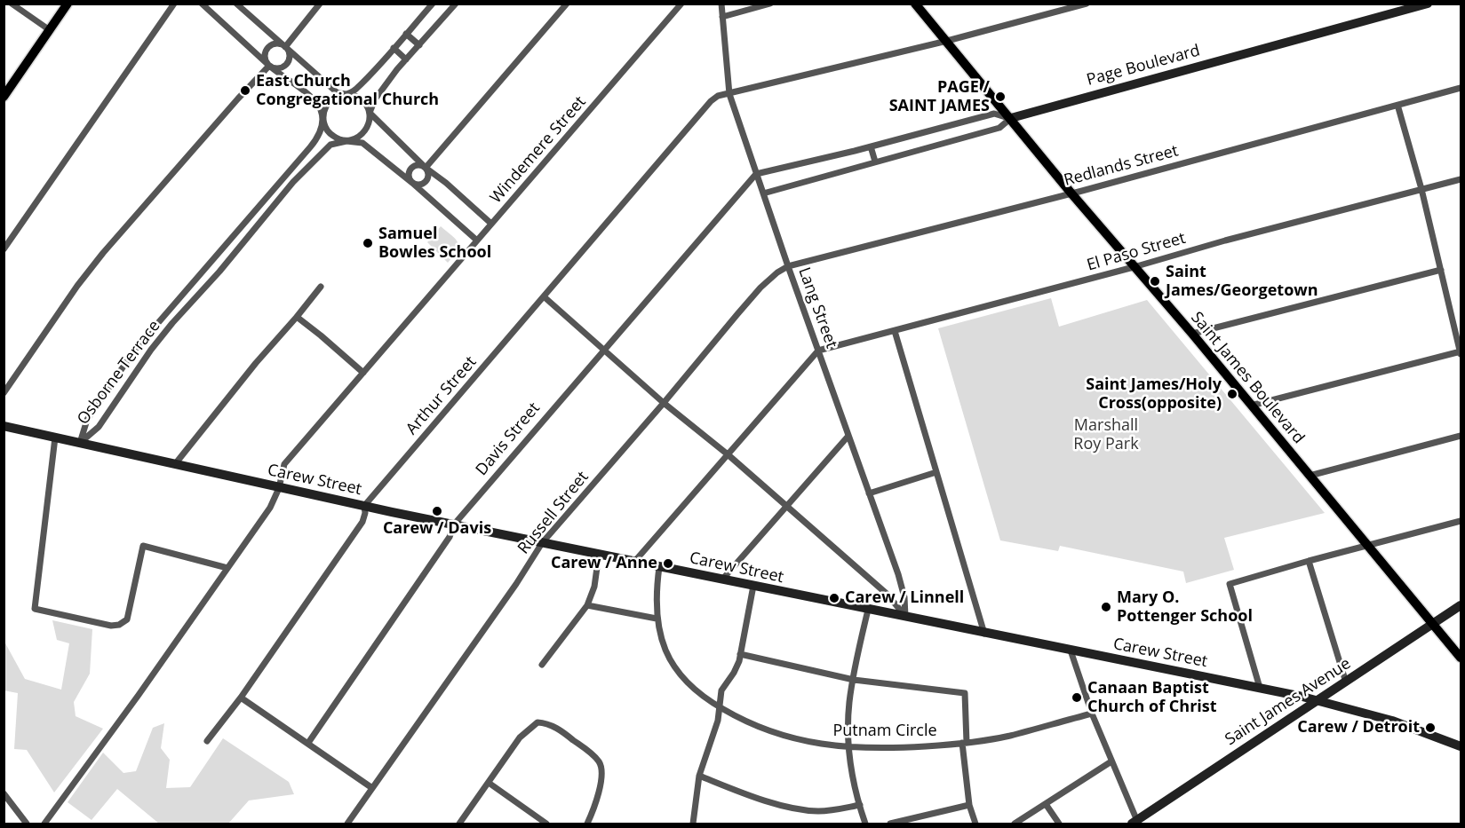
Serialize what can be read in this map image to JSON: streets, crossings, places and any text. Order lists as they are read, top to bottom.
{
  "streets": {
    "main road": ["Saint James Boulevard"],
    "street": [
      "Page Boulevard",
      "Windemere Street",
      "Redlands Street",
      "El Paso Street",
      "Lang Street",
      "Osborne Terrace",
      "Arthur Street",
      "Davis Street",
      "Carew Street",
      "Russell Street",
      "Saint James Avenue",
      "Putnam Circle"
    ]
  },
  "crossings": [
    ["Page Boulevard", "Saint James Boulevard"],
    ["Windemere Street", "Carew Street"],
    ["Redlands Street", "Lang Street"],
    ["Redlands Street", "Saint James Boulevard"],
    ["Redlands Street", "Russell Street"],
    ["El Paso Street", "Lang Street"],
    ["El Paso Street", "Saint James Boulevard"],
    ["Lang Street", "Arthur Street"],
    ["Lang Street", "Davis Street"],
    ["Lang Street", "Carew Street"],
    ["Lang Street", "Russell Street"],
    ["Osborne Terrace", "Carew Street"],
    ["Saint James Boulevard", "Saint James Avenue"],
    ["Arthur Street", "Carew Street"],
    ["Davis Street", "Carew Street"],
    ["Carew Street", "Russell Street"],
    ["Carew Street", "Saint James Avenue"],
    ["Carew Street", "Putnam Circle"]
  ],
  "parks": ["Marshall Roy Park"],
  "places": [
    "East Church Congregational Church",
    "PAGE / SAINT JAMES",
    "Samuel Bowles School",
    "Saint James/Georgetown",
    "Saint James/Holy Cross(opposite)",
    "Carew / Davis",
    "Carew / Anne",
    "Carew / Linnell",
    "Mary O. Pottenger School",
    "Canaan Baptist Church of Christ",
    "Carew / Detroit"
  ]
}
